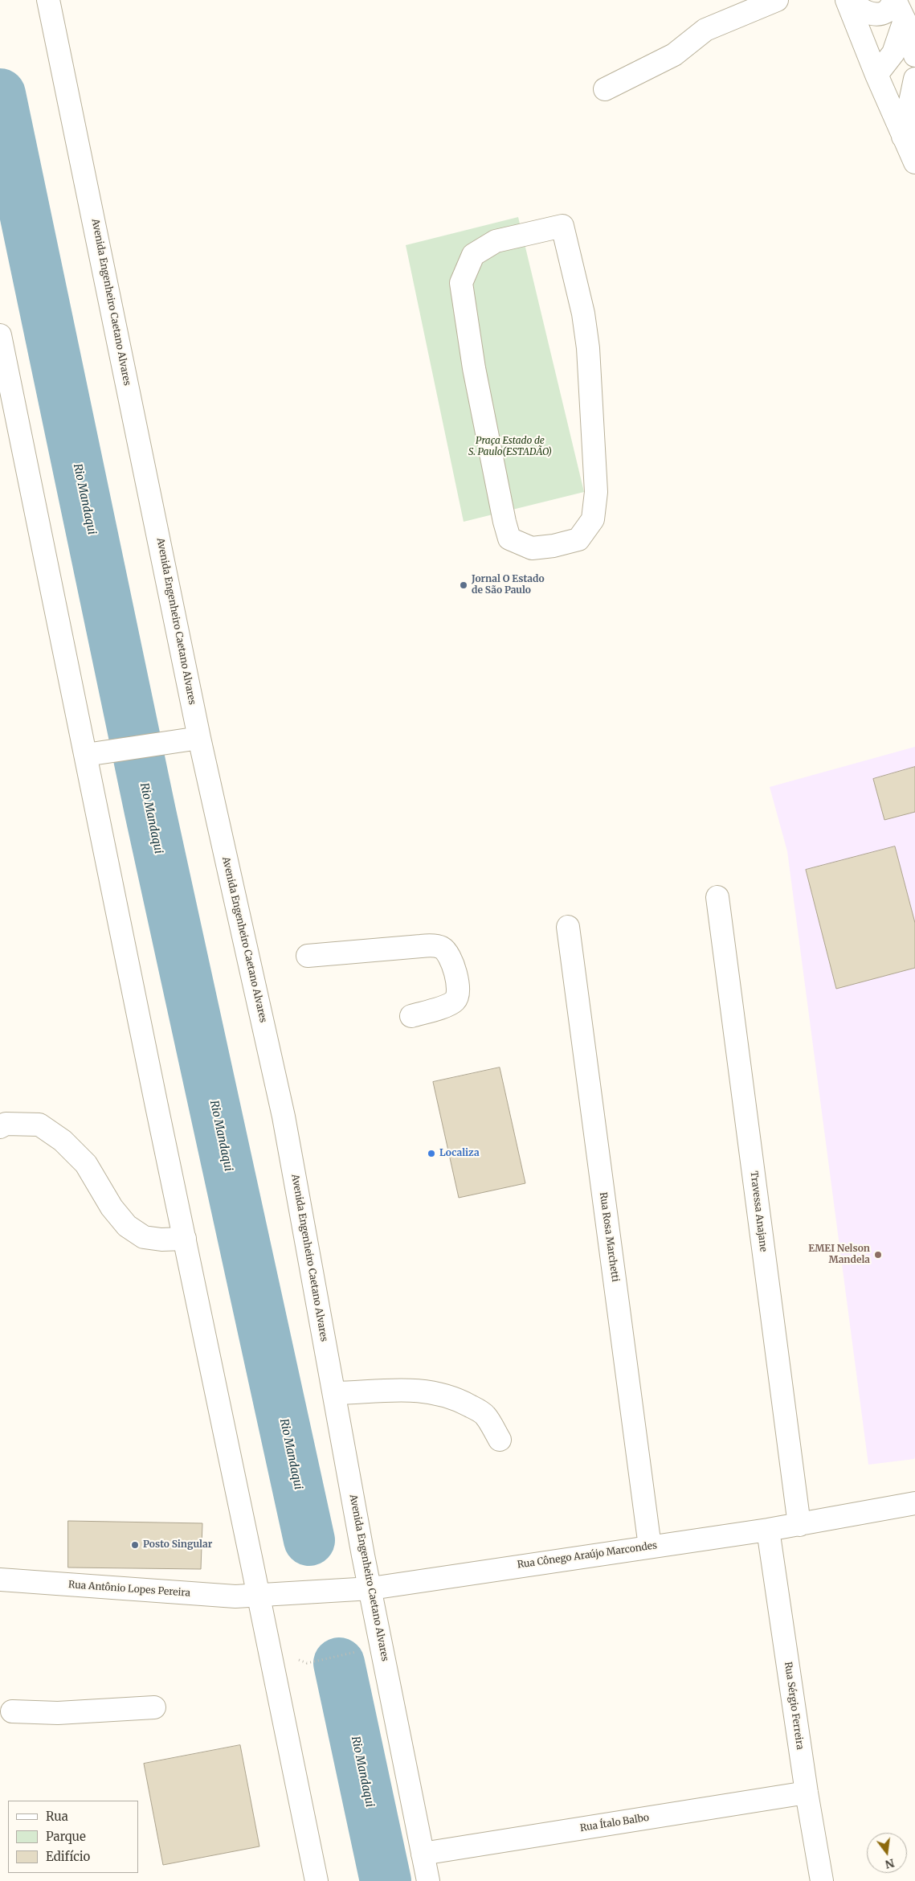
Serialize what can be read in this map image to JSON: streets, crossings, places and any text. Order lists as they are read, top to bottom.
{
  "streets": {
    "main road": [
      "Avenida Engenheiro Caetano Alvares",
      "Travessa Anajane",
      "Rua Rosa Marchetti",
      "Rua Cônego Araújo Marcondes",
      "Rua Antônio Lopes Pereira",
      "Rua Sérgio Ferreira",
      "Rua Ítalo Balbo"
    ]
  },
  "crossings": [
    ["Avenida Engenheiro Caetano Alvares", "Rua Cônego Araújo Marcondes"],
    ["Avenida Engenheiro Caetano Alvares", "Rua Ítalo Balbo"],
    ["Travessa Anajane", "Rua Cônego Araújo Marcondes"],
    ["Rua Rosa Marchetti", "Rua Cônego Araújo Marcondes"],
    ["Rua Cônego Araújo Marcondes", "Rua Antônio Lopes Pereira"],
    ["Rua Cônego Araújo Marcondes", "Rua Sérgio Ferreira"],
    ["Rua Sérgio Ferreira", "Rua Ítalo Balbo"]
  ],
  "water": ["Rio Mandaqui"],
  "parks": ["Praça Estado de S. Paulo(ESTADÃO)"],
  "places": [
    "Jornal O Estado de São Paulo",
    "Localiza",
    "EMEI Nelson Mandela",
    "Posto Singular"
  ],
  "legend": ["Rua", "Parque", "Edifício"],
  "north": "bottom"
}
